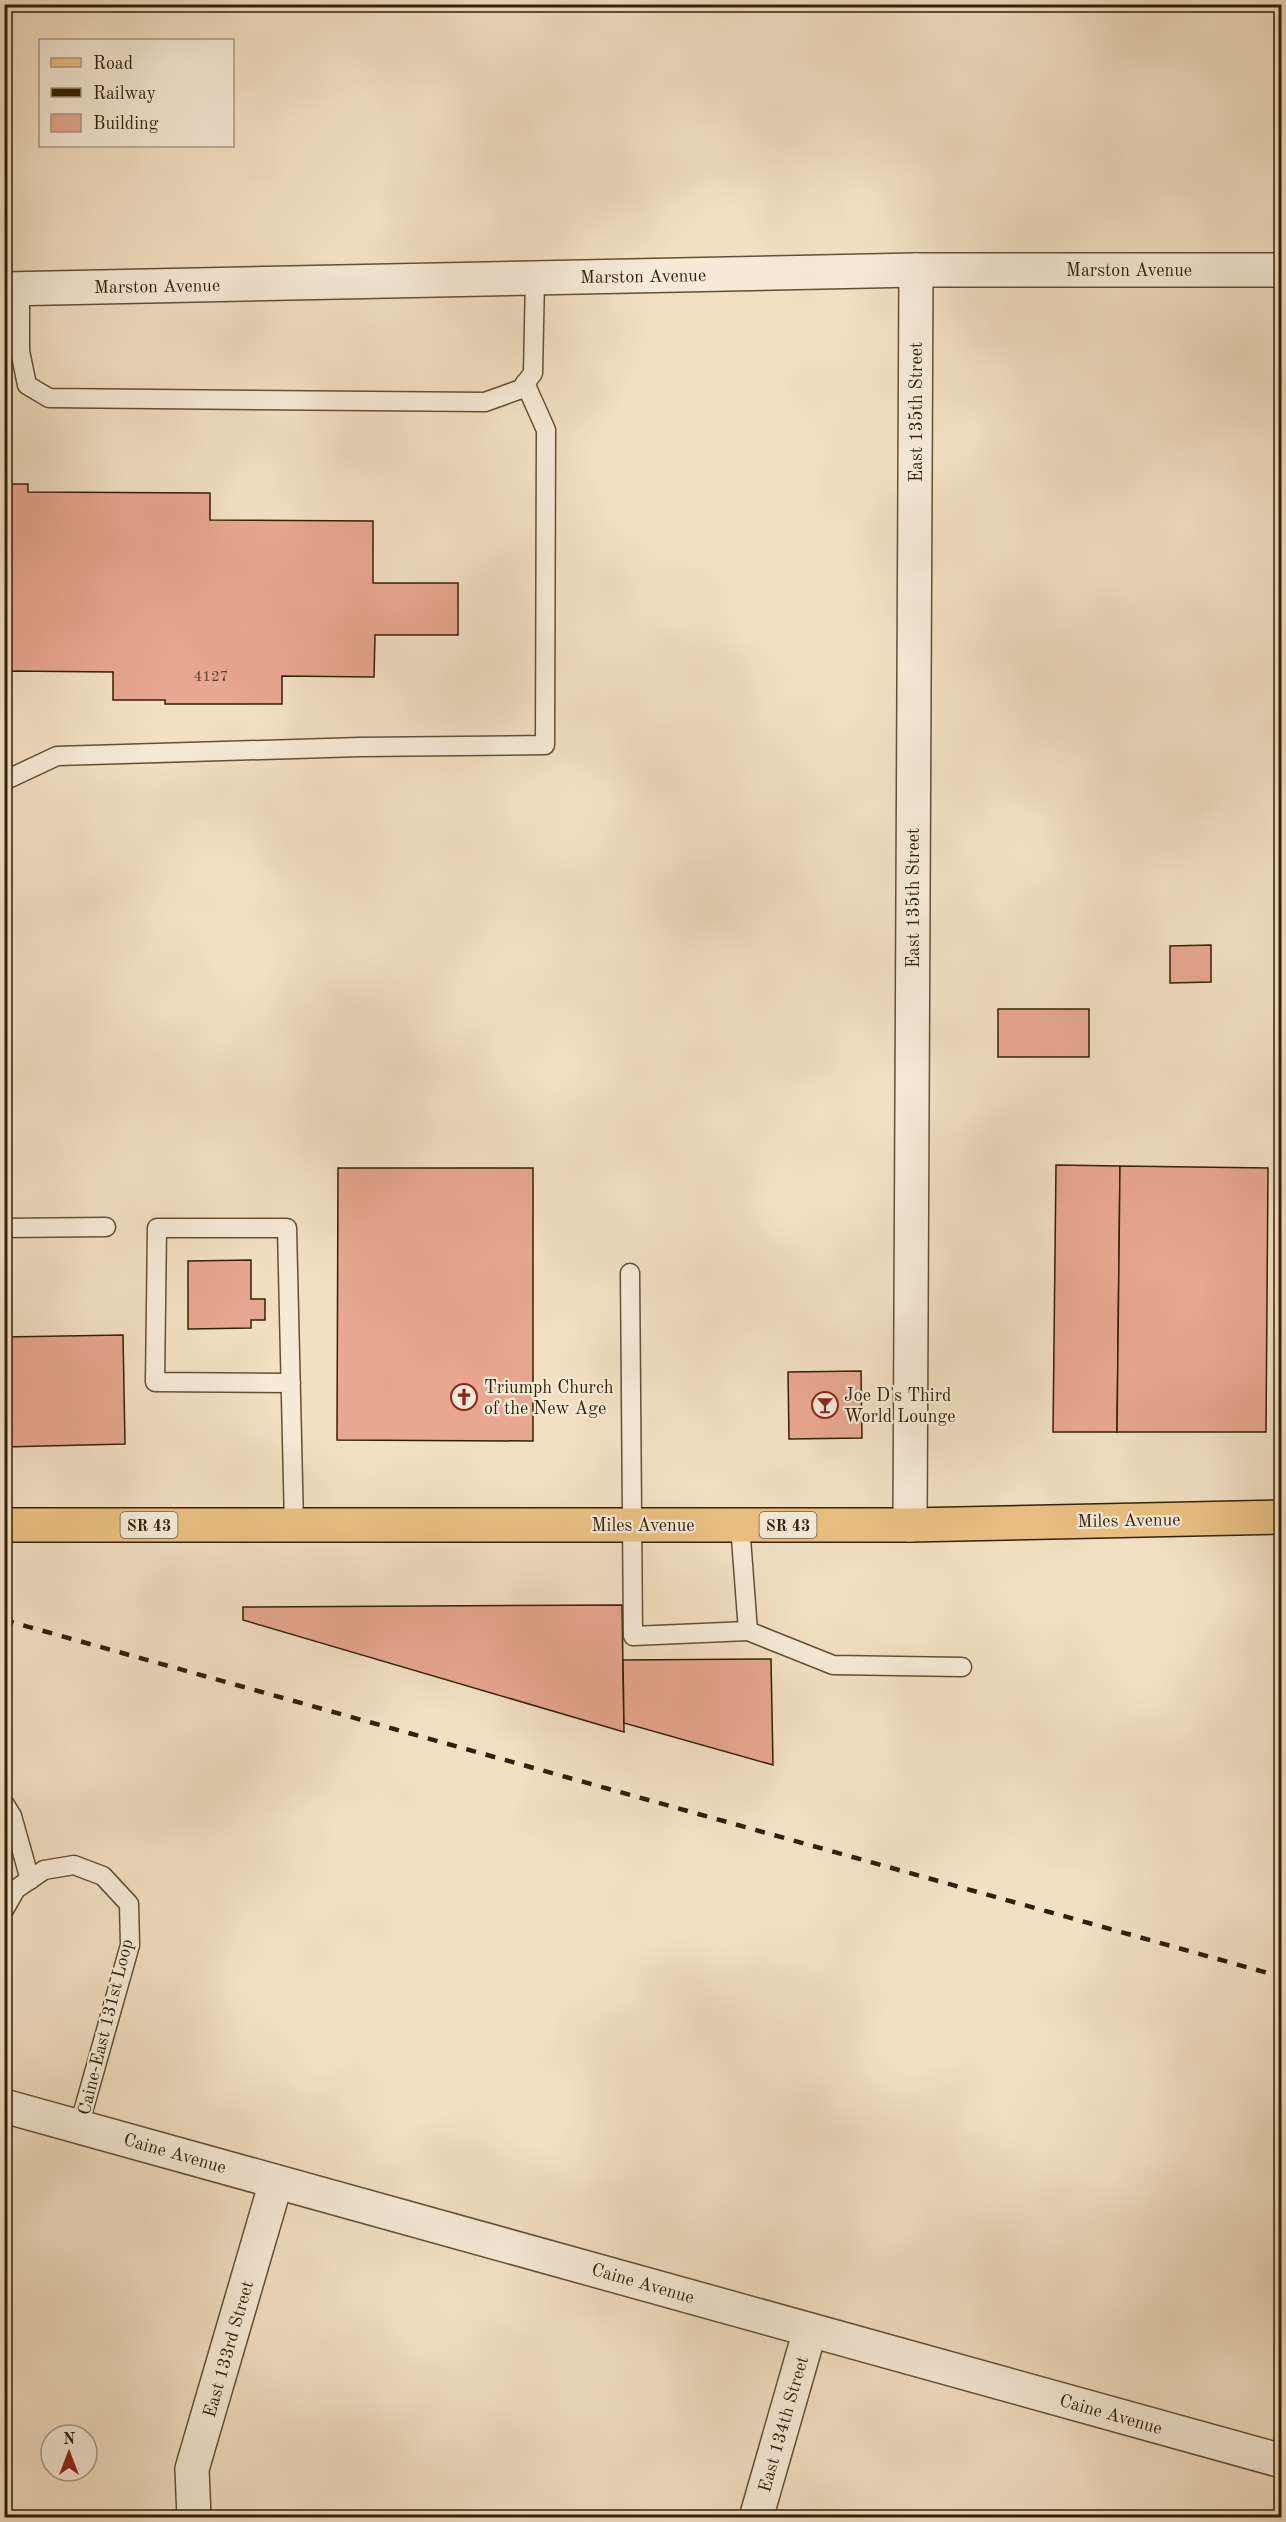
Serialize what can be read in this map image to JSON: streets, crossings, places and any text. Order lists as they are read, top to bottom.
{
  "streets": {
    "main road": ["Miles Avenue", "SR 43"],
    "street": [
      "Marston Avenue",
      "East 135th Street",
      "Caine Avenue",
      "East 133rd Street",
      "East 134th Street"
    ],
    "lane": ["Caine-East 131st Loop"]
  },
  "crossings": [
    ["Marston Avenue", "East 135th Street"],
    ["East 135th Street", "Miles Avenue"],
    ["Caine-East 131st Loop", "Caine Avenue"],
    ["Caine Avenue", "East 133rd Street"],
    ["Caine Avenue", "East 134th Street"]
  ],
  "places": {
    "church": ["Triumph Church of the New Age"],
    "bar": ["Joe D's Third World Lounge"]
  },
  "house_numbers": ["4127"],
  "legend": ["Road", "Railway", "Building"],
  "north": "top"
}
